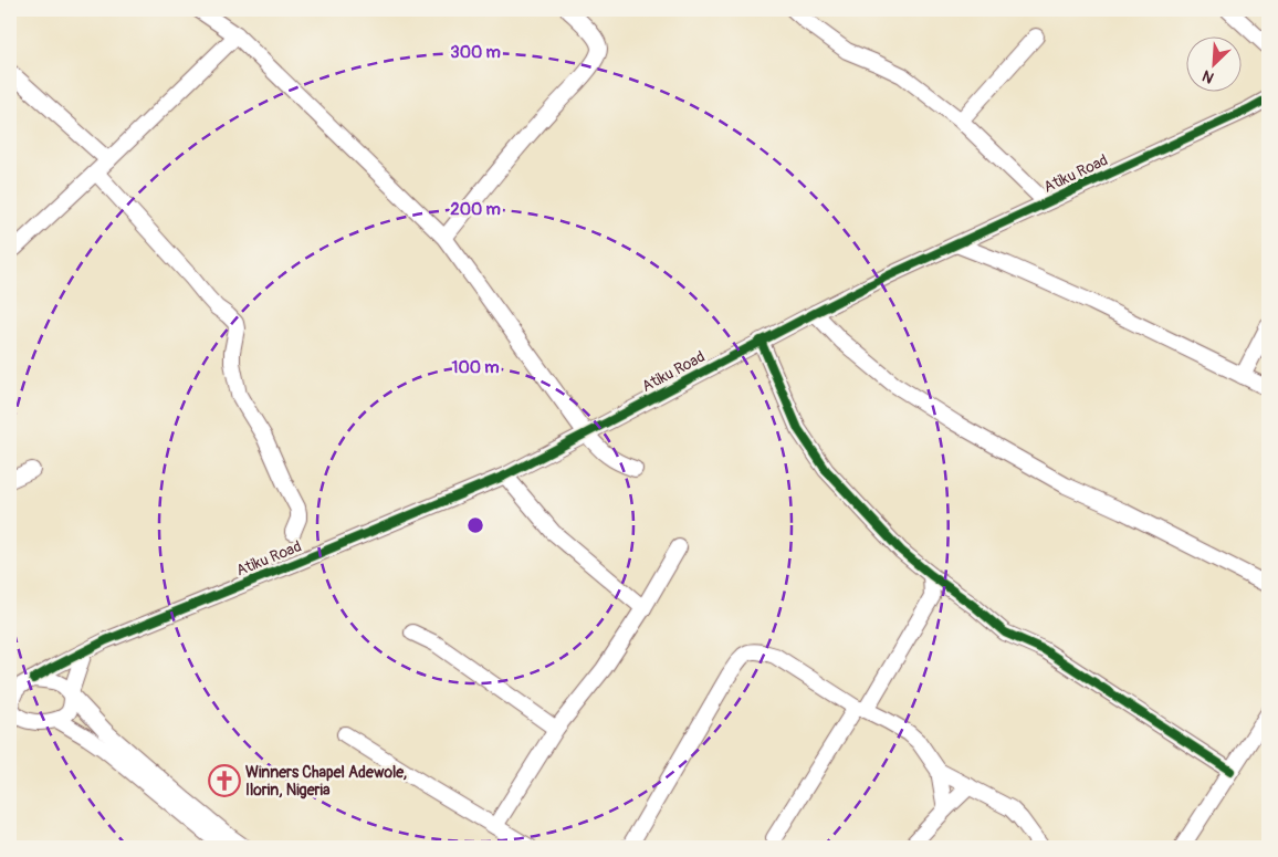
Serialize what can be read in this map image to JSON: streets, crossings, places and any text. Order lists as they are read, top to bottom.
{
  "streets": {
    "street": ["Atiku Road"]
  },
  "places": {
    "church": ["Winners Chapel Adewole, Ilorin, Nigeria"]
  },
  "north": "bottom left",
  "rings": ["300 m", "200 m", "100 m"]
}
